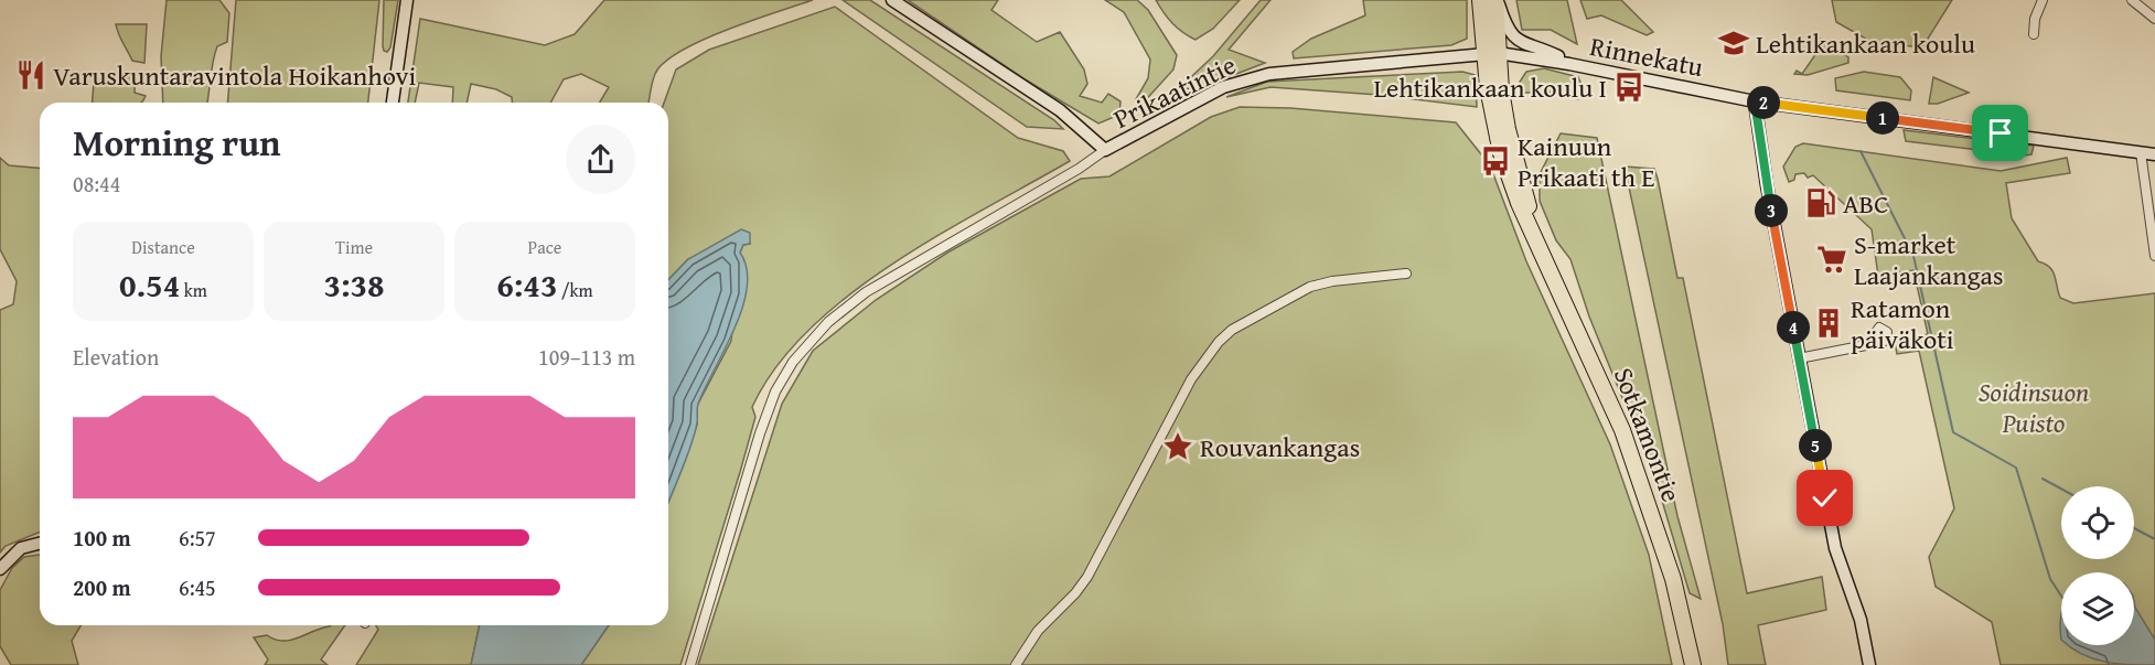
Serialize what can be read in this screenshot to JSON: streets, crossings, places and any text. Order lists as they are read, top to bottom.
{
  "streets": {
    "highway": ["Sotkamontie"],
    "street": ["Rinnekatu", "Prikaatintie"]
  },
  "crossings": [
    ["Rinnekatu", "Prikaatintie"],
    ["Rinnekatu", "Sotkamontie"],
    ["Prikaatintie", "Sotkamontie"]
  ],
  "parks": ["Soidinsuon Puisto"],
  "places": {
    "school or university": ["Lehtikankaan koulu"],
    "restaurant": ["Varuskuntaravintola Hoikanhovi"],
    "bus stop": ["Lehtikankaan koulu I", "Kainuun Prikaati th E"],
    "fuel station": ["ABC"],
    "supermarket": ["S-market Laajankangas"],
    "building": ["Ratamon päiväkoti"],
    "place": ["Rouvankangas"]
  },
  "page": {
    "pins": [
      "2",
      "1",
      "3",
      "4",
      "5"
    ],
    "heading": ["Morning run", "08:44"],
    "stats": [
      ["Distance", "0.54 km"],
      ["Time", "3:38"],
      ["Pace", "6:43 /km"]
    ],
    "chart": ["Elevation", "109–113 m"],
    "list": [
      {
        "name": "100 m",
        "note": "6:57"
      },
      {
        "name": "200 m",
        "note": "6:45"
      }
    ]
  }
}
